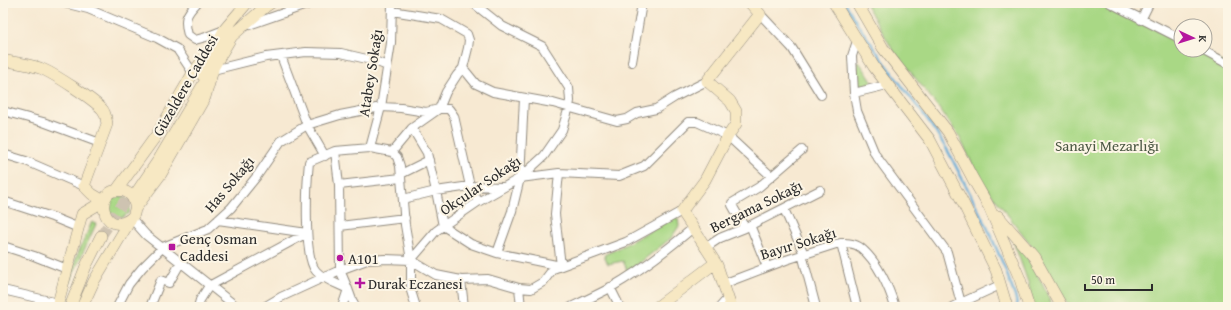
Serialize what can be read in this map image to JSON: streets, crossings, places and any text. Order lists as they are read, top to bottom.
{
  "streets": {
    "main road": ["Güzeldere Caddesi"],
    "street": [
      "Atabey Sokağı",
      "Has Sokağı",
      "Okçular Sokağı",
      "Bergama Sokağı",
      "Bayır Sokağı"
    ]
  },
  "crossings": [
    ["Atabey Sokağı", "Has Sokağı"]
  ],
  "parks": ["Sanayi Mezarlığı"],
  "places": {
    "transit": ["Genç Osman Caddesi"],
    "other": ["A101"],
    "health": ["Durak Eczanesi"]
  },
  "scale_bar": "50 m",
  "north": "right"
}
